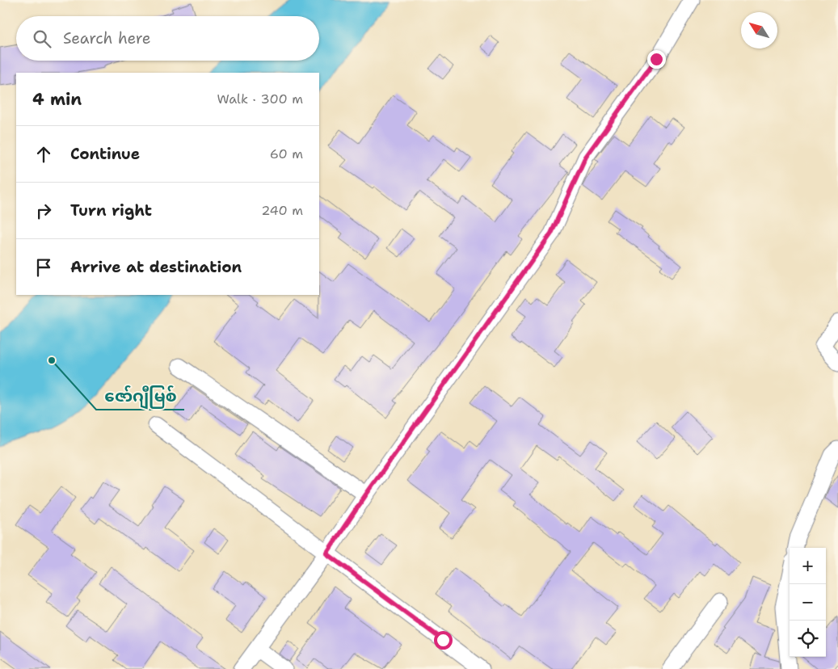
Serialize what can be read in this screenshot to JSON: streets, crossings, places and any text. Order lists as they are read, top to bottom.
{
  "places": ["ဇော်ဂျီမြစ်"],
  "north": "top left",
  "page": {
    "search": "Search here",
    "heading": ["4 min", "Walk · 300 m"],
    "list": [
      ["Continue", "60 m"],
      ["Turn right", "240 m"],
      "Arrive at destination"
    ],
    "map_buttons": ["+", "−"]
  }
}
